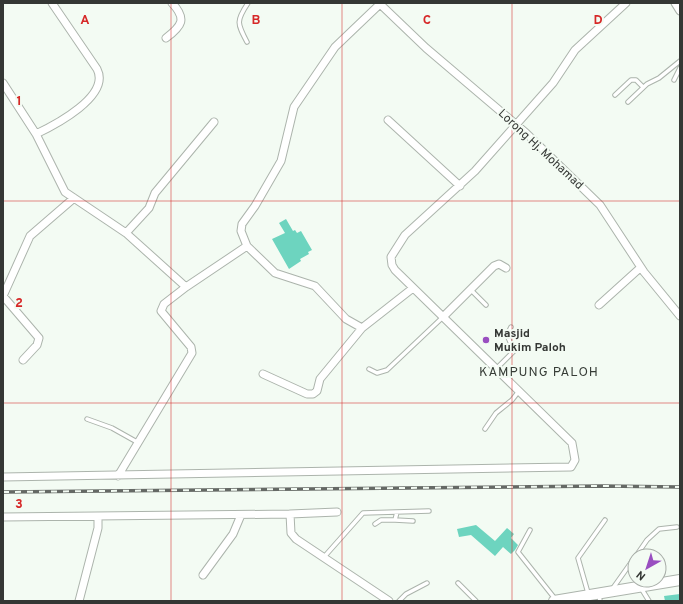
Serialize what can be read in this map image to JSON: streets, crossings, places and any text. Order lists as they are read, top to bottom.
{
  "streets": {
    "street": ["Lorong Hj. Mohamad"]
  },
  "districts": ["KAMPUNG PALOH"],
  "places": ["Masjid Mukim Paloh"],
  "north": "bottom left",
  "grid": {
    "columns": [
      "A",
      "B",
      "C",
      "D"
    ],
    "rows": ["1", "2", "3"]
  }
}
